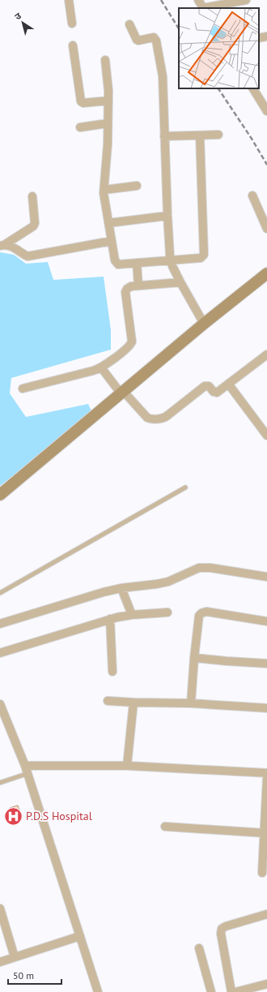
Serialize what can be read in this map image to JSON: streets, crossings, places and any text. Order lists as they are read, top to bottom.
{
  "places": {
    "hospital": ["P.D.S Hospital"]
  },
  "scale_bar": "50 m",
  "north": "top left"
}
